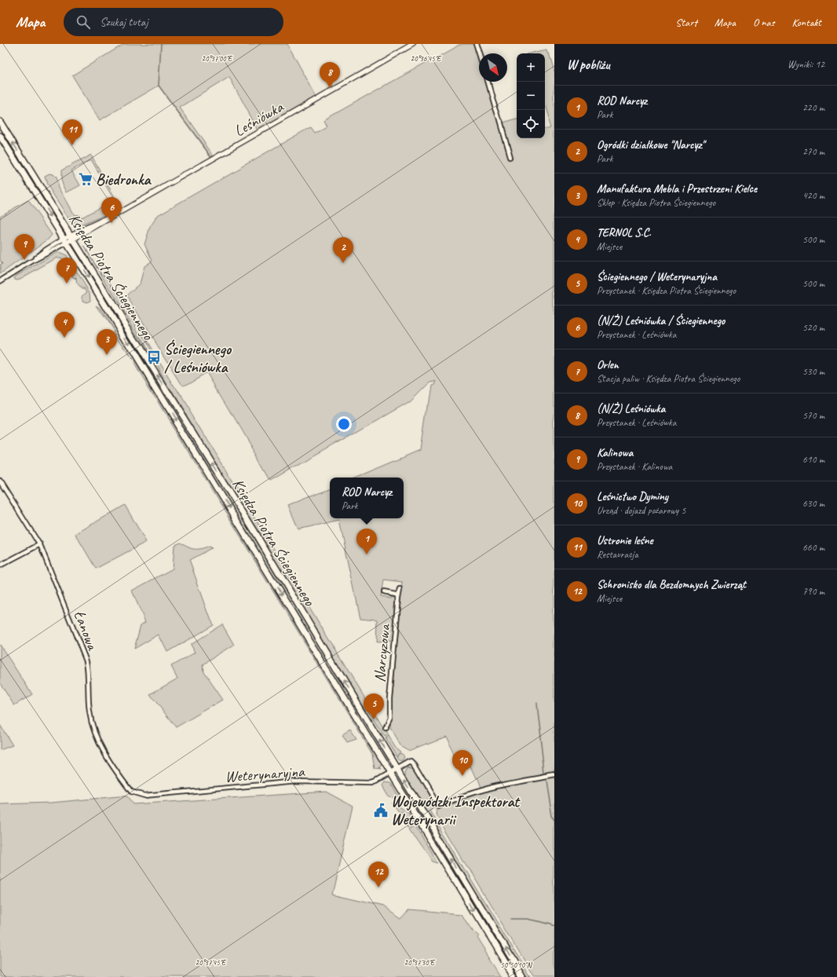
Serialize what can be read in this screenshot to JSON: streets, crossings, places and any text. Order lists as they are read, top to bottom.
{
  "streets": {
    "main road": ["Księdza Piotra Ściegiennego"],
    "street": [
      "Leśniówka",
      "Łanowa",
      "Narcyzowa",
      "Weterynaryjna"
    ]
  },
  "crossings": [
    ["Leśniówka", "Księdza Piotra Ściegiennego"],
    ["Księdza Piotra Ściegiennego", "Weterynaryjna"],
    ["Łanowa", "Weterynaryjna"]
  ],
  "places": {
    "supermarket": ["Biedronka"],
    "bus stop": ["Ściegiennego / Leśniówka"],
    "public building": ["Wojewódzki Inspektorat Weterynarii"]
  },
  "north": "bottom right",
  "page": {
    "header": "Mapa",
    "search": "Szukaj tutaj",
    "nav": [
      "Start",
      "Mapa",
      "O nas",
      "Kontakt"
    ],
    "heading": ["W pobliżu", "Wyniki: 12"],
    "map_buttons": ["+", "−"],
    "pins": [
      "8",
      "11",
      "6",
      "9",
      "2",
      "7",
      "4",
      "3",
      "1",
      "5",
      "10",
      "12"
    ],
    "list": [
      {
        "mark": "1",
        "name": "ROD Narcyz",
        "note": "Park",
        "value": "220 m"
      },
      {
        "mark": "2",
        "name": "Ogródki działkowe \"Narcyz\"",
        "note": "Park",
        "value": "270 m"
      },
      {
        "mark": "3",
        "name": "Manufaktura Mebla i Przestrzeni Kielce",
        "note": "Sklep · Księdza Piotra Ściegiennego",
        "value": "420 m"
      },
      {
        "mark": "4",
        "name": "TERNOL S.C.",
        "note": "Miejsce",
        "value": "500 m"
      },
      {
        "mark": "5",
        "name": "Ściegiennego / Weterynaryjna",
        "note": "Przystanek · Księdza Piotra Ściegiennego",
        "value": "500 m"
      },
      {
        "mark": "6",
        "name": "(N/Ż) Leśniówka / Ściegiennego",
        "note": "Przystanek · Leśniówka",
        "value": "520 m"
      },
      {
        "mark": "7",
        "name": "Orlen",
        "note": "Stacja paliw · Księdza Piotra Ściegiennego",
        "value": "530 m"
      },
      {
        "mark": "8",
        "name": "(N/Ż) Leśniówka",
        "note": "Przystanek · Leśniówka",
        "value": "570 m"
      },
      {
        "mark": "9",
        "name": "Kalinowa",
        "note": "Przystanek · Kalinowa",
        "value": "610 m"
      },
      {
        "mark": "10",
        "name": "Leśnictwo Dyminy",
        "note": "Urząd · dojazd pożarowy 5",
        "value": "630 m"
      },
      {
        "mark": "11",
        "name": "Ustronie leśne",
        "note": "Restauracja",
        "value": "660 m"
      },
      {
        "mark": "12",
        "name": "Schronisko dla Bezdomnych Zwierząt",
        "note": "Miejsce",
        "value": "790 m"
      }
    ],
    "popup": ["ROD Narcyz", "Park"]
  },
  "coordinates": [
    "20°37'00\"E",
    "20°36'45\"E",
    "20°37'45\"E",
    "20°37'30\"E",
    "50°50'10\"N"
  ]
}
